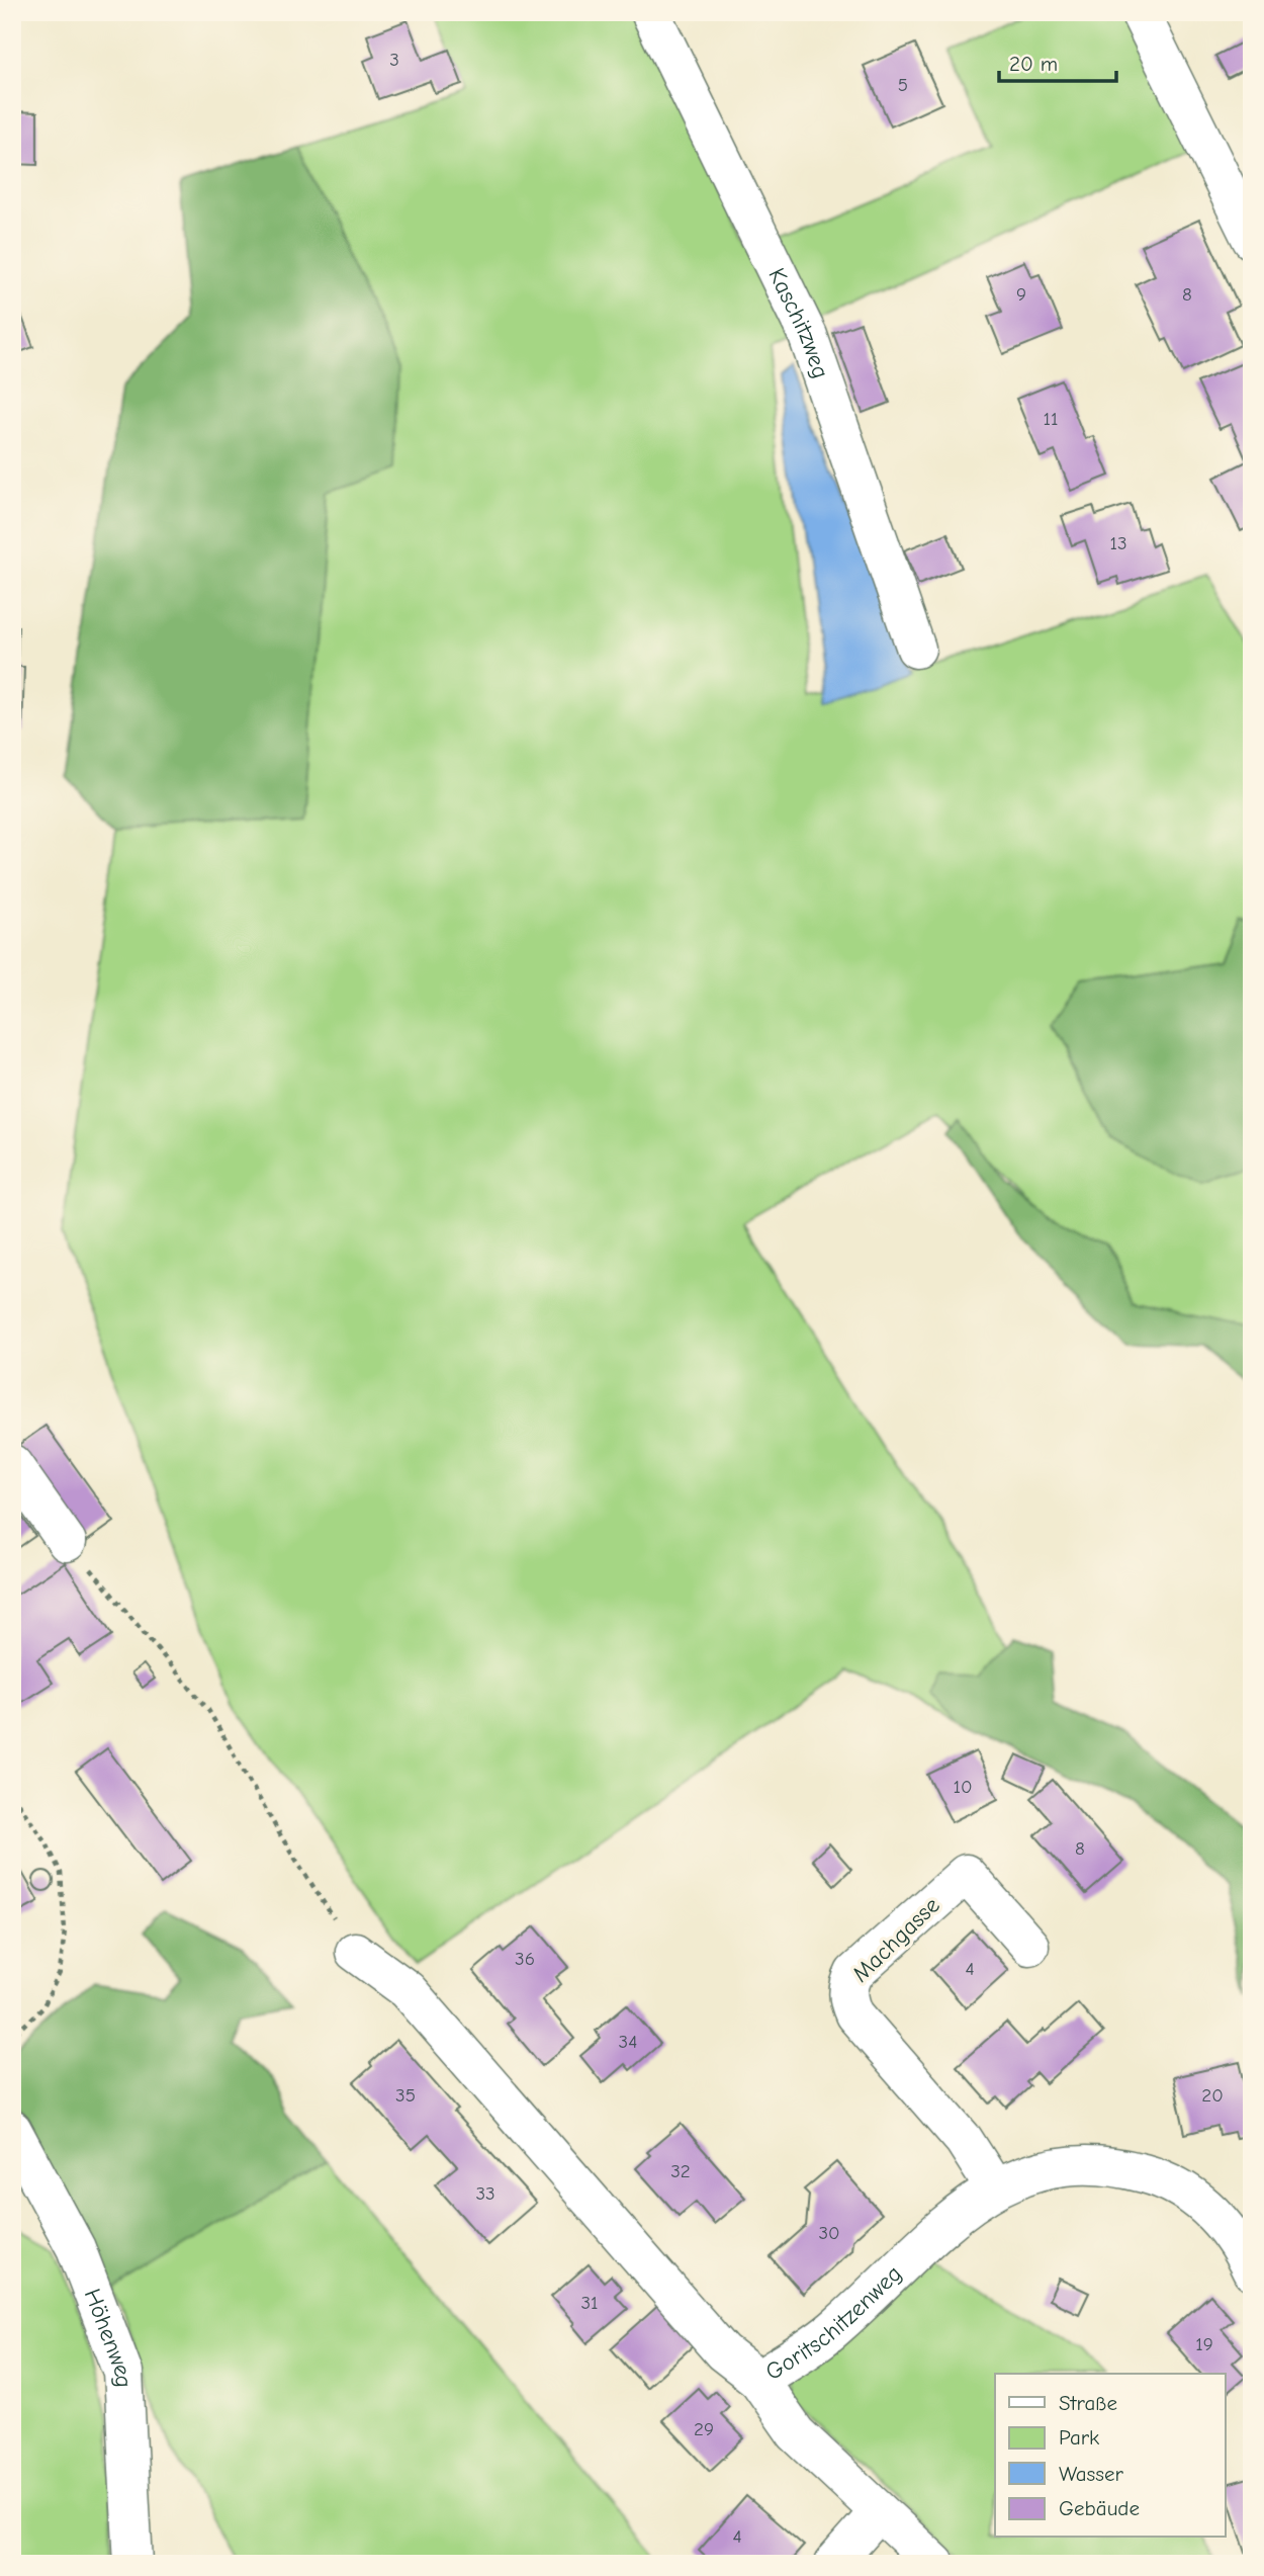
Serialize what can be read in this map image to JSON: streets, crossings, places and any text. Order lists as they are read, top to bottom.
{
  "streets": {
    "street": [
      "Kaschitzweg",
      "Machgasse",
      "Goritschitzenweg",
      "Höhenweg"
    ]
  },
  "crossings": [
    ["Machgasse", "Goritschitzenweg"]
  ],
  "house_numbers": [
    "3",
    "5",
    "9",
    "8",
    "11",
    "13",
    "10",
    "8",
    "36",
    "4",
    "34",
    "35",
    "20",
    "32",
    "33",
    "30",
    "31",
    "19",
    "29",
    "4"
  ],
  "legend": [
    "Straße",
    "Park",
    "Wasser",
    "Gebäude"
  ],
  "scale_bar": "20 m"
}
